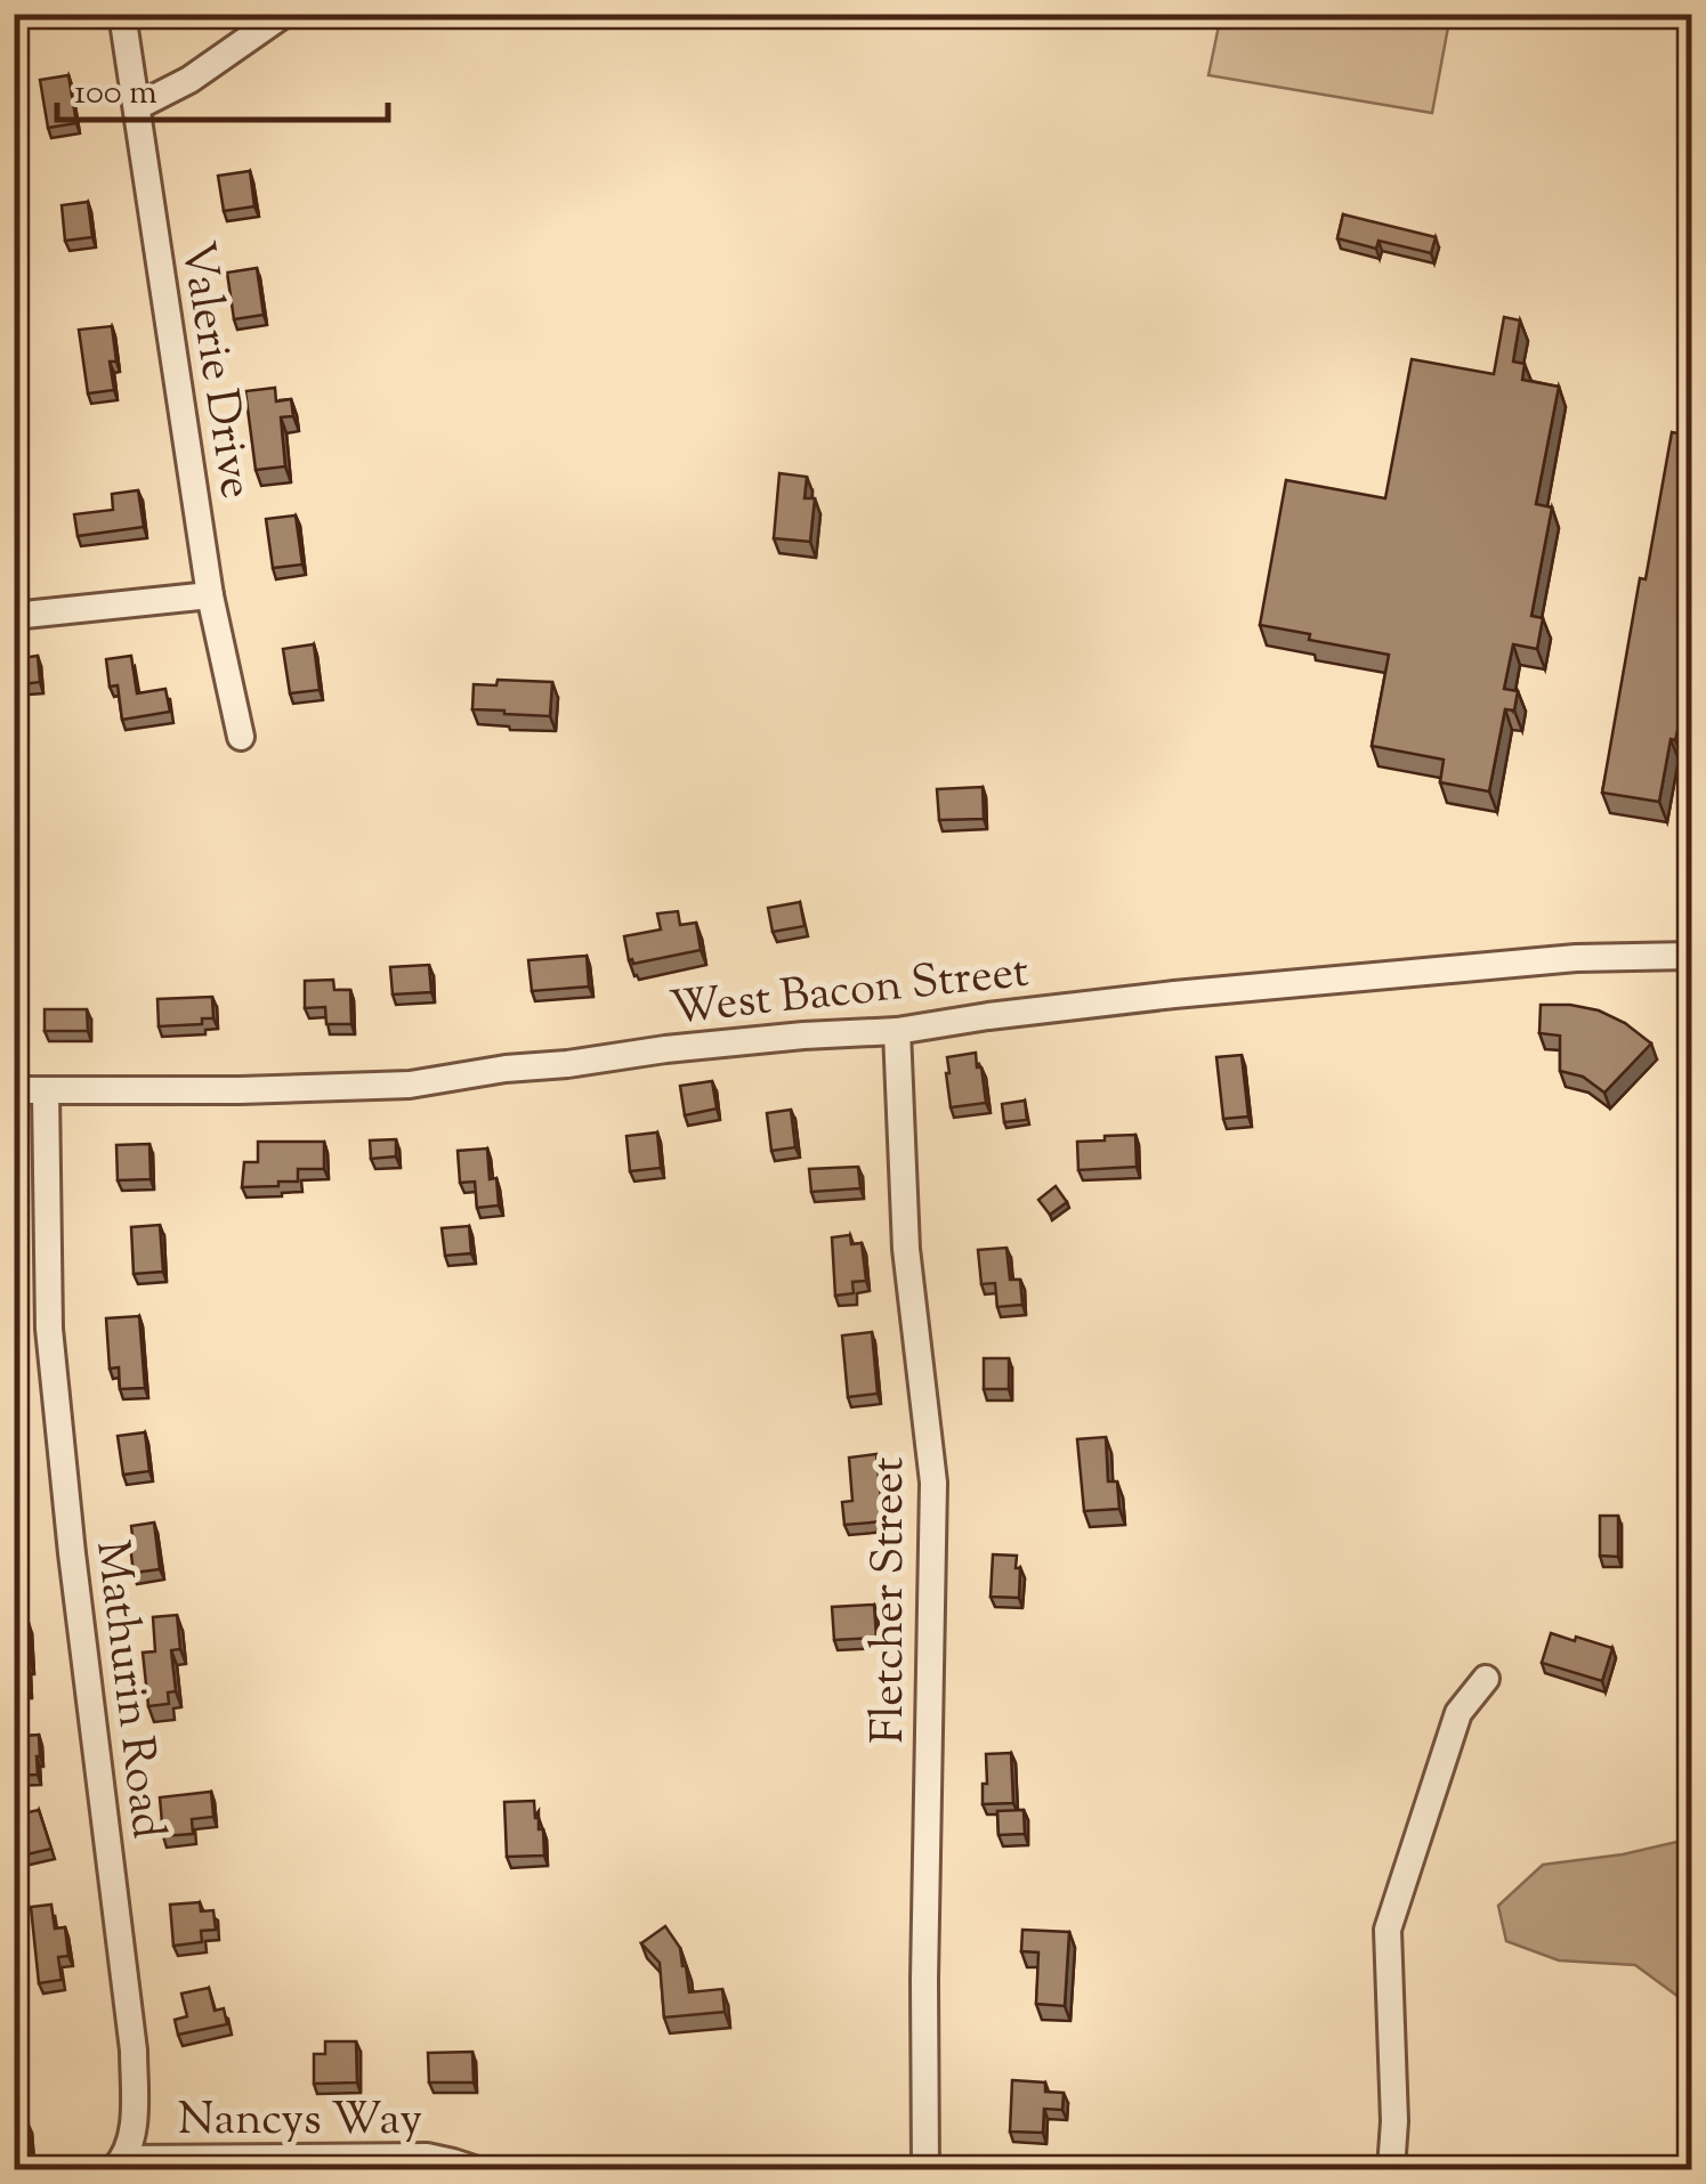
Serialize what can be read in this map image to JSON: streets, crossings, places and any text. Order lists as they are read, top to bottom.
{
  "streets": {
    "street": [
      "Valerie Drive",
      "West Bacon Street",
      "Fletcher Street",
      "Mathurin Road",
      "Nancys Way"
    ]
  },
  "crossings": [
    ["West Bacon Street", "Fletcher Street"],
    ["West Bacon Street", "Mathurin Road"],
    ["Mathurin Road", "Nancys Way"]
  ],
  "scale_bar": "100 m"
}
